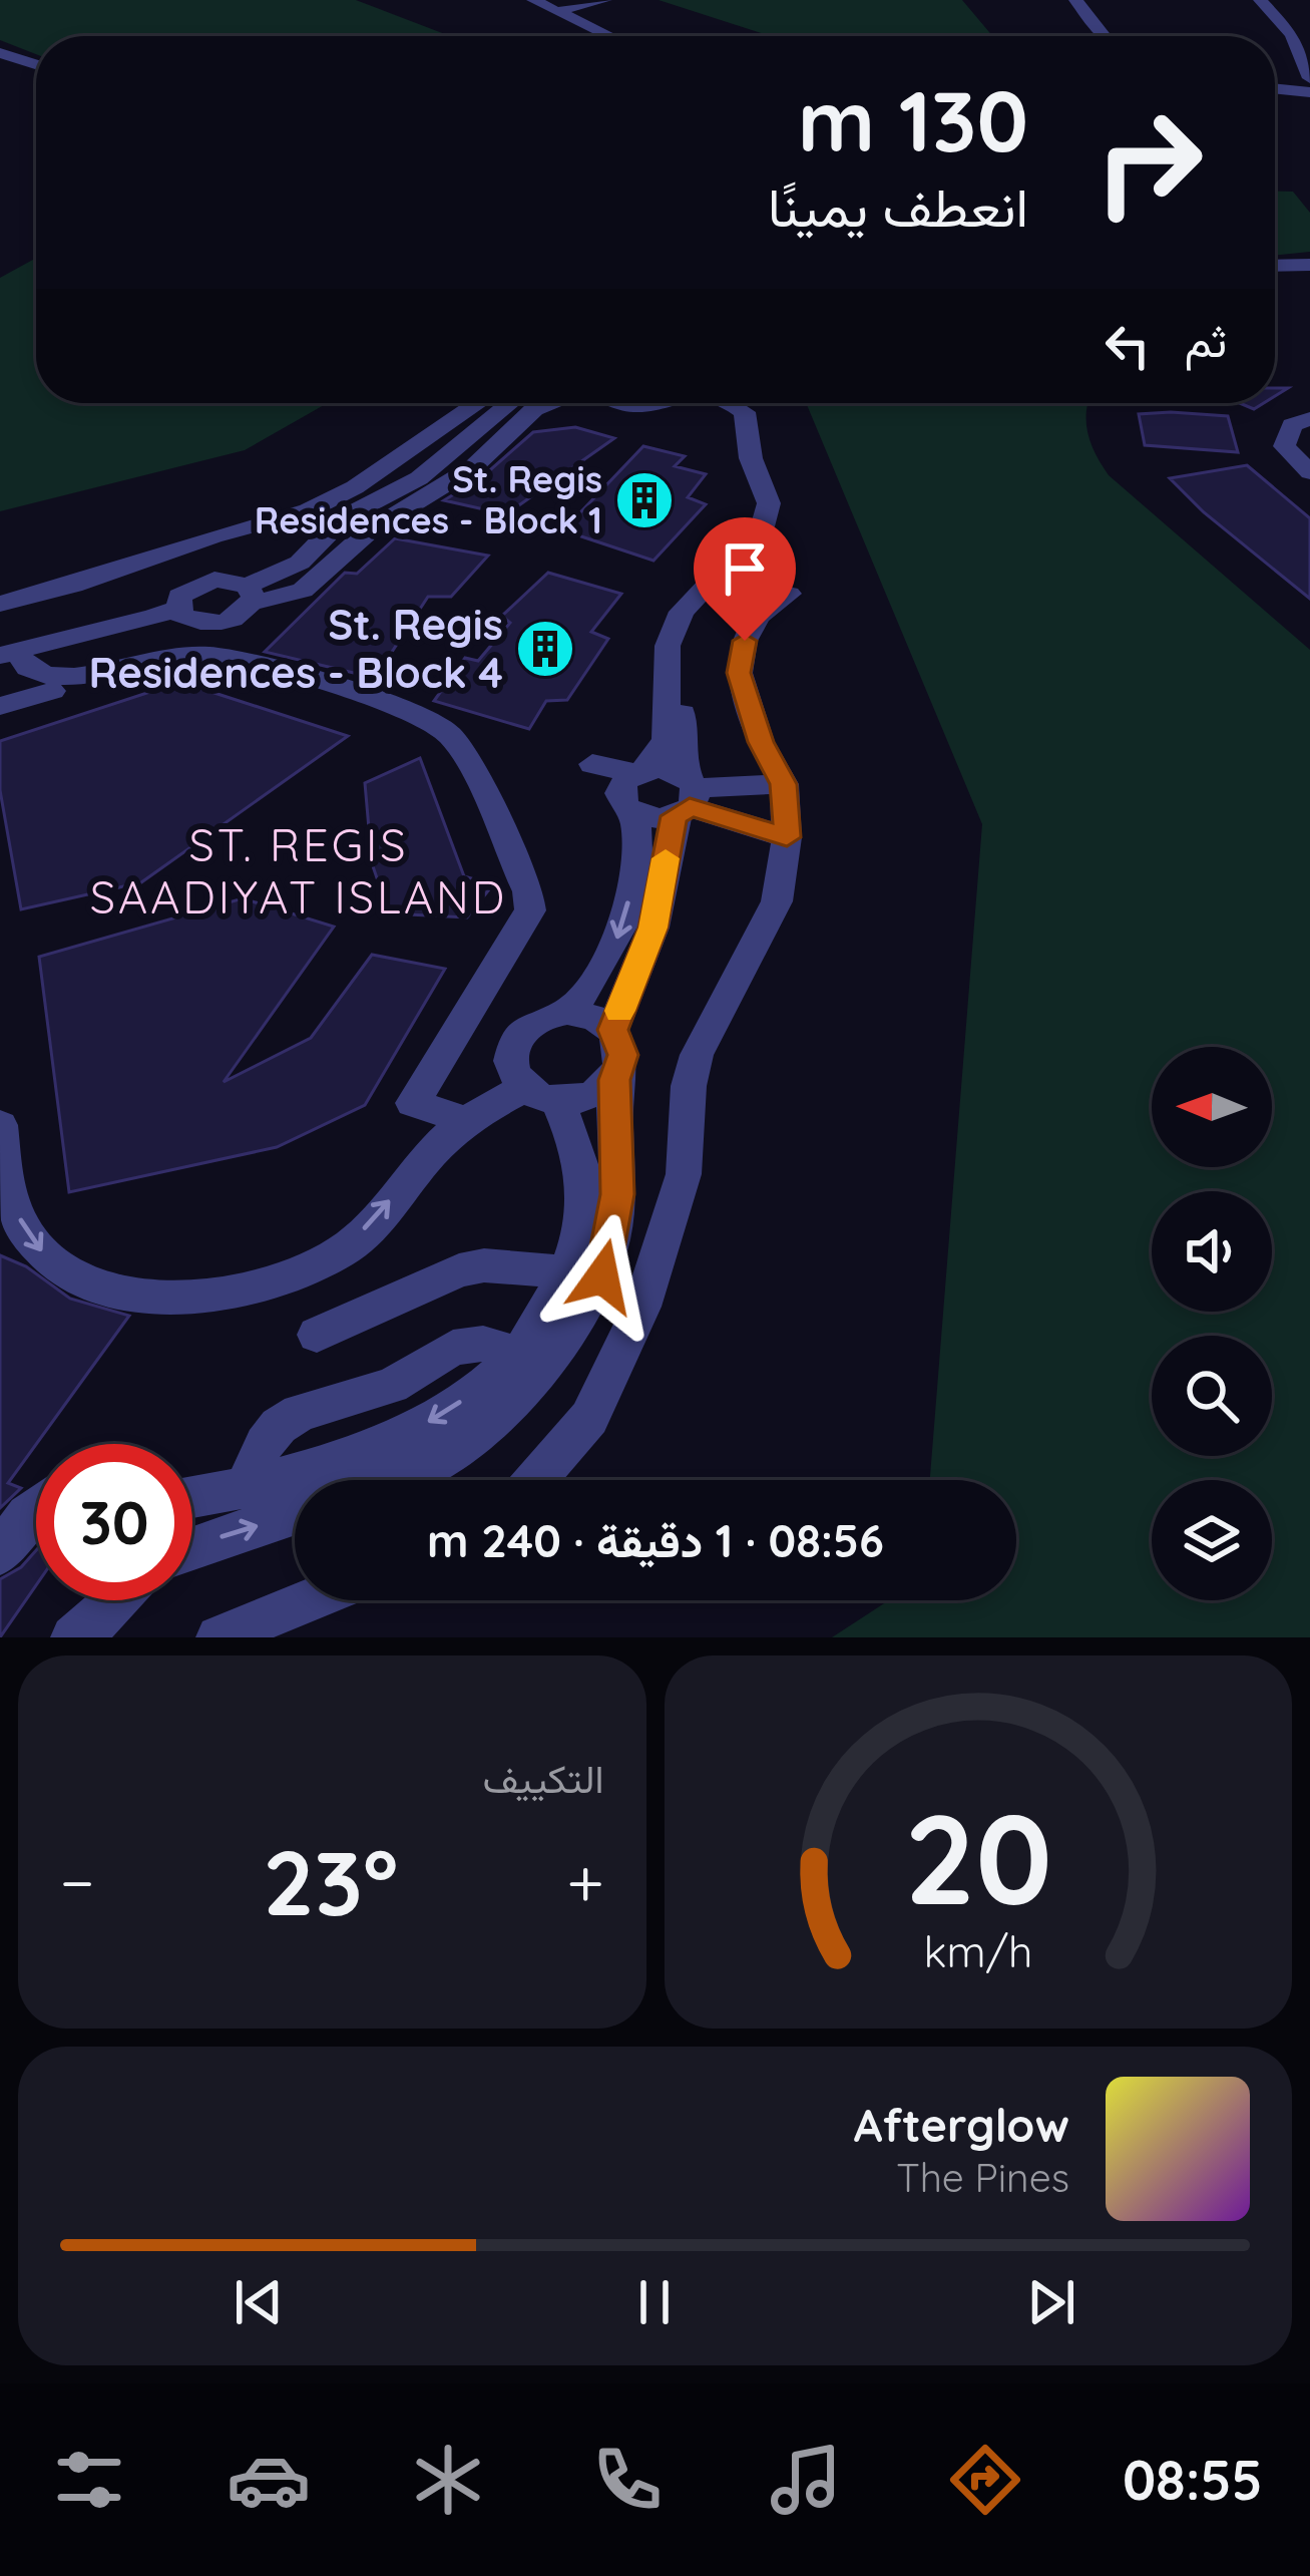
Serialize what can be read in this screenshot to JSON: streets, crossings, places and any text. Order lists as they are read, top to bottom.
{
  "districts": ["ST. REGIS SAADIYAT ISLAND"],
  "places": {
    "building": ["St. Regis Residences - Block 1", "St. Regis Residences - Block 4"]
  },
  "north": "left",
  "page": {
    "turn": ["130 m", "انعطف يمينًا"],
    "then": "ثم",
    "limit": "30",
    "trip": "08:56 · 1 دقيقة · 240 m",
    "tile": "التكييف",
    "heat": ["−", "23°", "+"],
    "song": ["Afterglow", "The Pines"],
    "tabs": "08:55",
    "gauge": ["20", "km/h"]
  }
}
